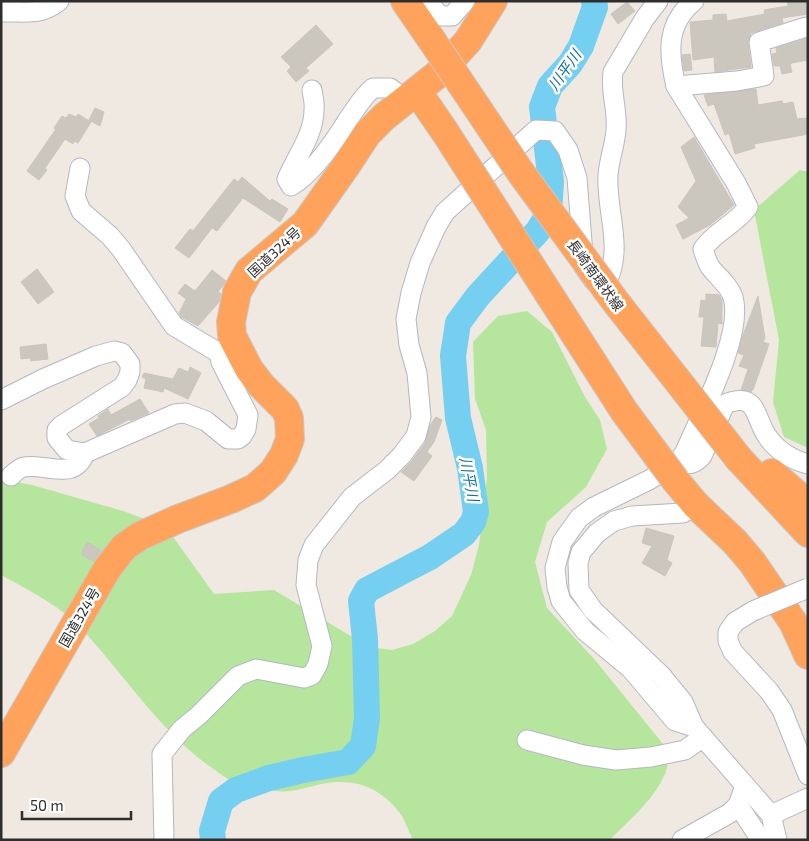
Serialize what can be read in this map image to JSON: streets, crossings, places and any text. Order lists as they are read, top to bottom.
{
  "streets": {
    "highway": ["国道324号", "長崎南環状線"]
  },
  "water": ["川平川"],
  "scale_bar": "50 m"
}
